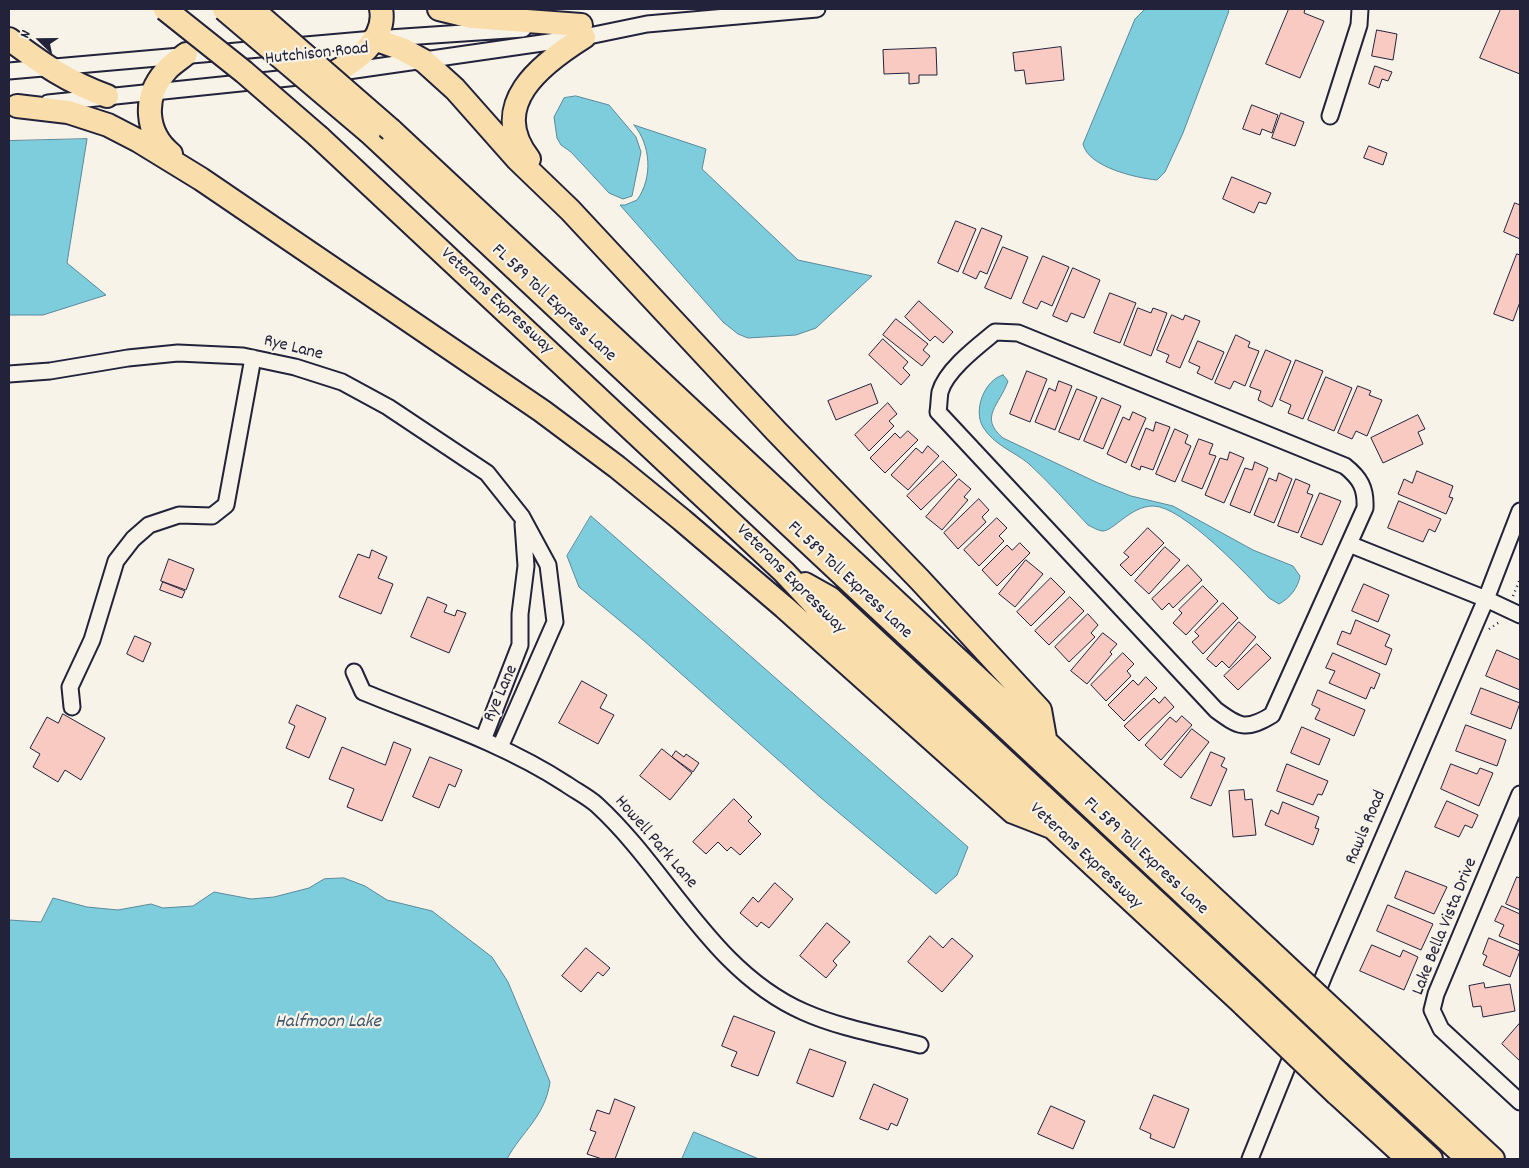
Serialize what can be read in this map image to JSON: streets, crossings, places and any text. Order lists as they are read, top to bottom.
{
  "streets": {
    "highway": ["Veterans Expressway", "FL 589 Toll Express Lane"],
    "street": [
      "Hutchison Road",
      "Rye Lane",
      "Rawls Road",
      "Howell Park Lane",
      "Lake Bella Vista Drive"
    ]
  },
  "crossings": [
    ["Veterans Expressway", "FL 589 Toll Express Lane"],
    ["Rye Lane", "Howell Park Lane"]
  ],
  "water": ["Halfmoon Lake"],
  "north": "left"
}
